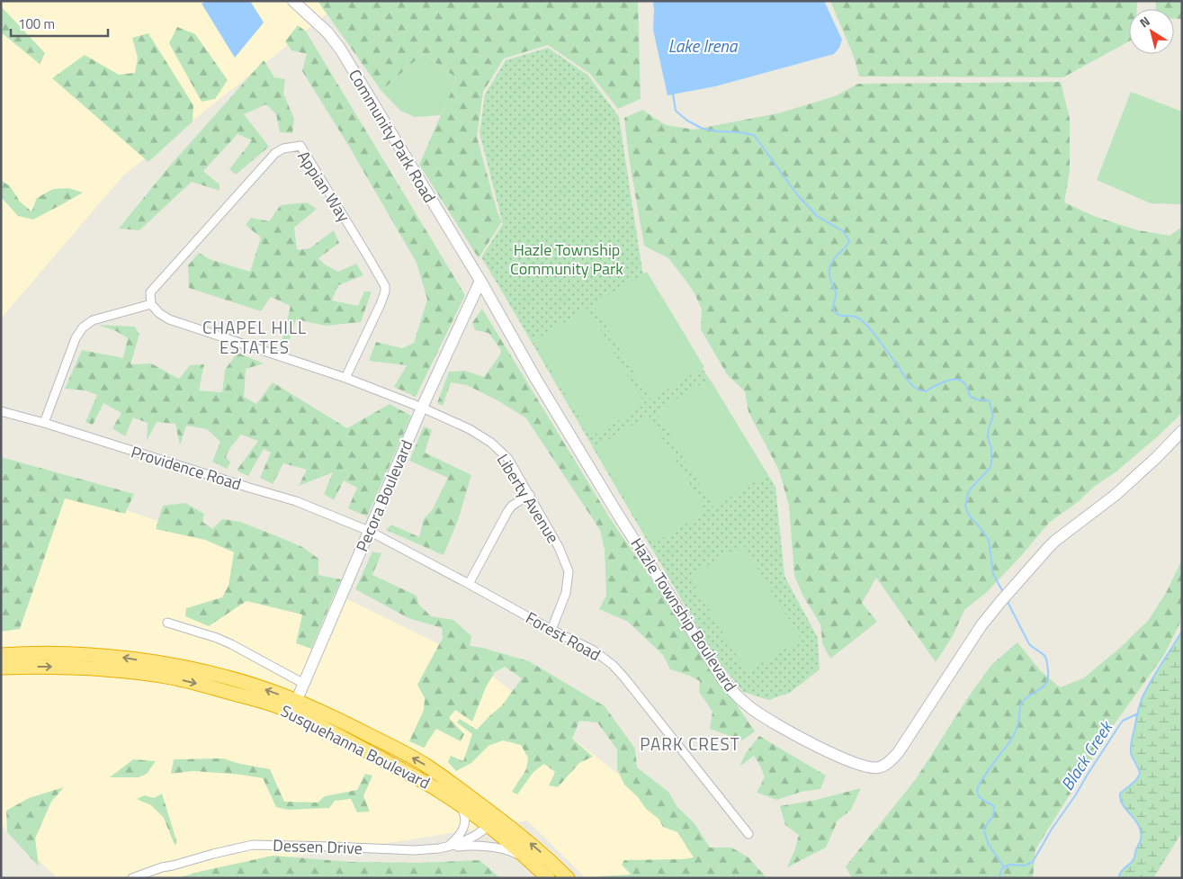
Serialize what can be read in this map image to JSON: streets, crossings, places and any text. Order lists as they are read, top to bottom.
{
  "streets": {
    "highway": ["Susquehanna Boulevard"],
    "street": [
      "Community Park Road",
      "Appian Way",
      "Providence Road",
      "Pecora Boulevard",
      "Liberty Avenue",
      "Hazle Township Boulevard",
      "Forest Road",
      "Dessen Drive"
    ]
  },
  "crossings": [
    ["Community Park Road", "Pecora Boulevard"],
    ["Community Park Road", "Hazle Township Boulevard"],
    ["Appian Way", "Liberty Avenue"],
    ["Providence Road", "Pecora Boulevard"],
    ["Providence Road", "Forest Road"],
    ["Pecora Boulevard", "Liberty Avenue"],
    ["Pecora Boulevard", "Hazle Township Boulevard"],
    ["Pecora Boulevard", "Forest Road"],
    ["Pecora Boulevard", "Susquehanna Boulevard"],
    ["Liberty Avenue", "Forest Road"],
    ["Susquehanna Boulevard", "Dessen Drive"]
  ],
  "districts": ["CHAPEL HILL ESTATES", "PARK CREST"],
  "water": ["Lake Irena", "Black Creek"],
  "parks": ["Hazle Township Community Park"],
  "scale_bar": "100 m",
  "north": "top left"
}
